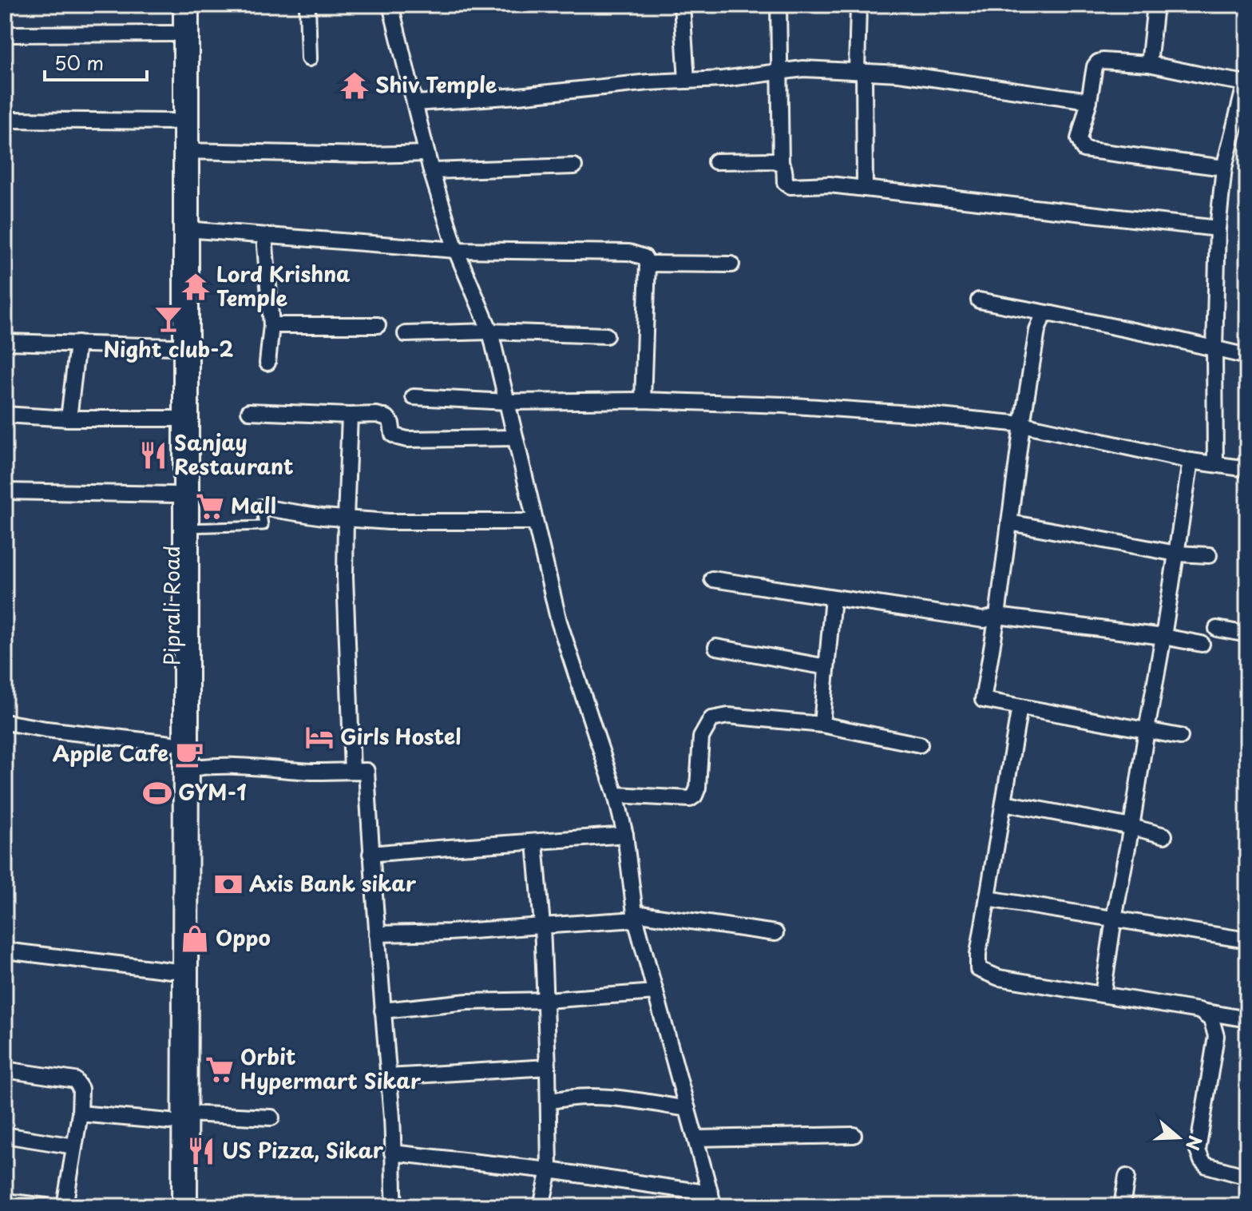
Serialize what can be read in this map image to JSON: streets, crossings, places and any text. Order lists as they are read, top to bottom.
{
  "streets": {
    "main road": ["Piprali Road"]
  },
  "places": {
    "temple": ["Shiv Temple", "Lord Krishna Temple"],
    "bar": ["Night club-2"],
    "restaurant": ["Sanjay Restaurant", "US Pizza, Sikar"],
    "supermarket": ["Mall", "Orbit Hypermart Sikar"],
    "hotel": ["Girls Hostel"],
    "cafe": ["Apple Cafe"],
    "sports": ["GYM-1"],
    "bank": ["Axis Bank sikar"],
    "shop": ["Oppo"]
  },
  "scale_bar": "50 m",
  "north": "right"
}
